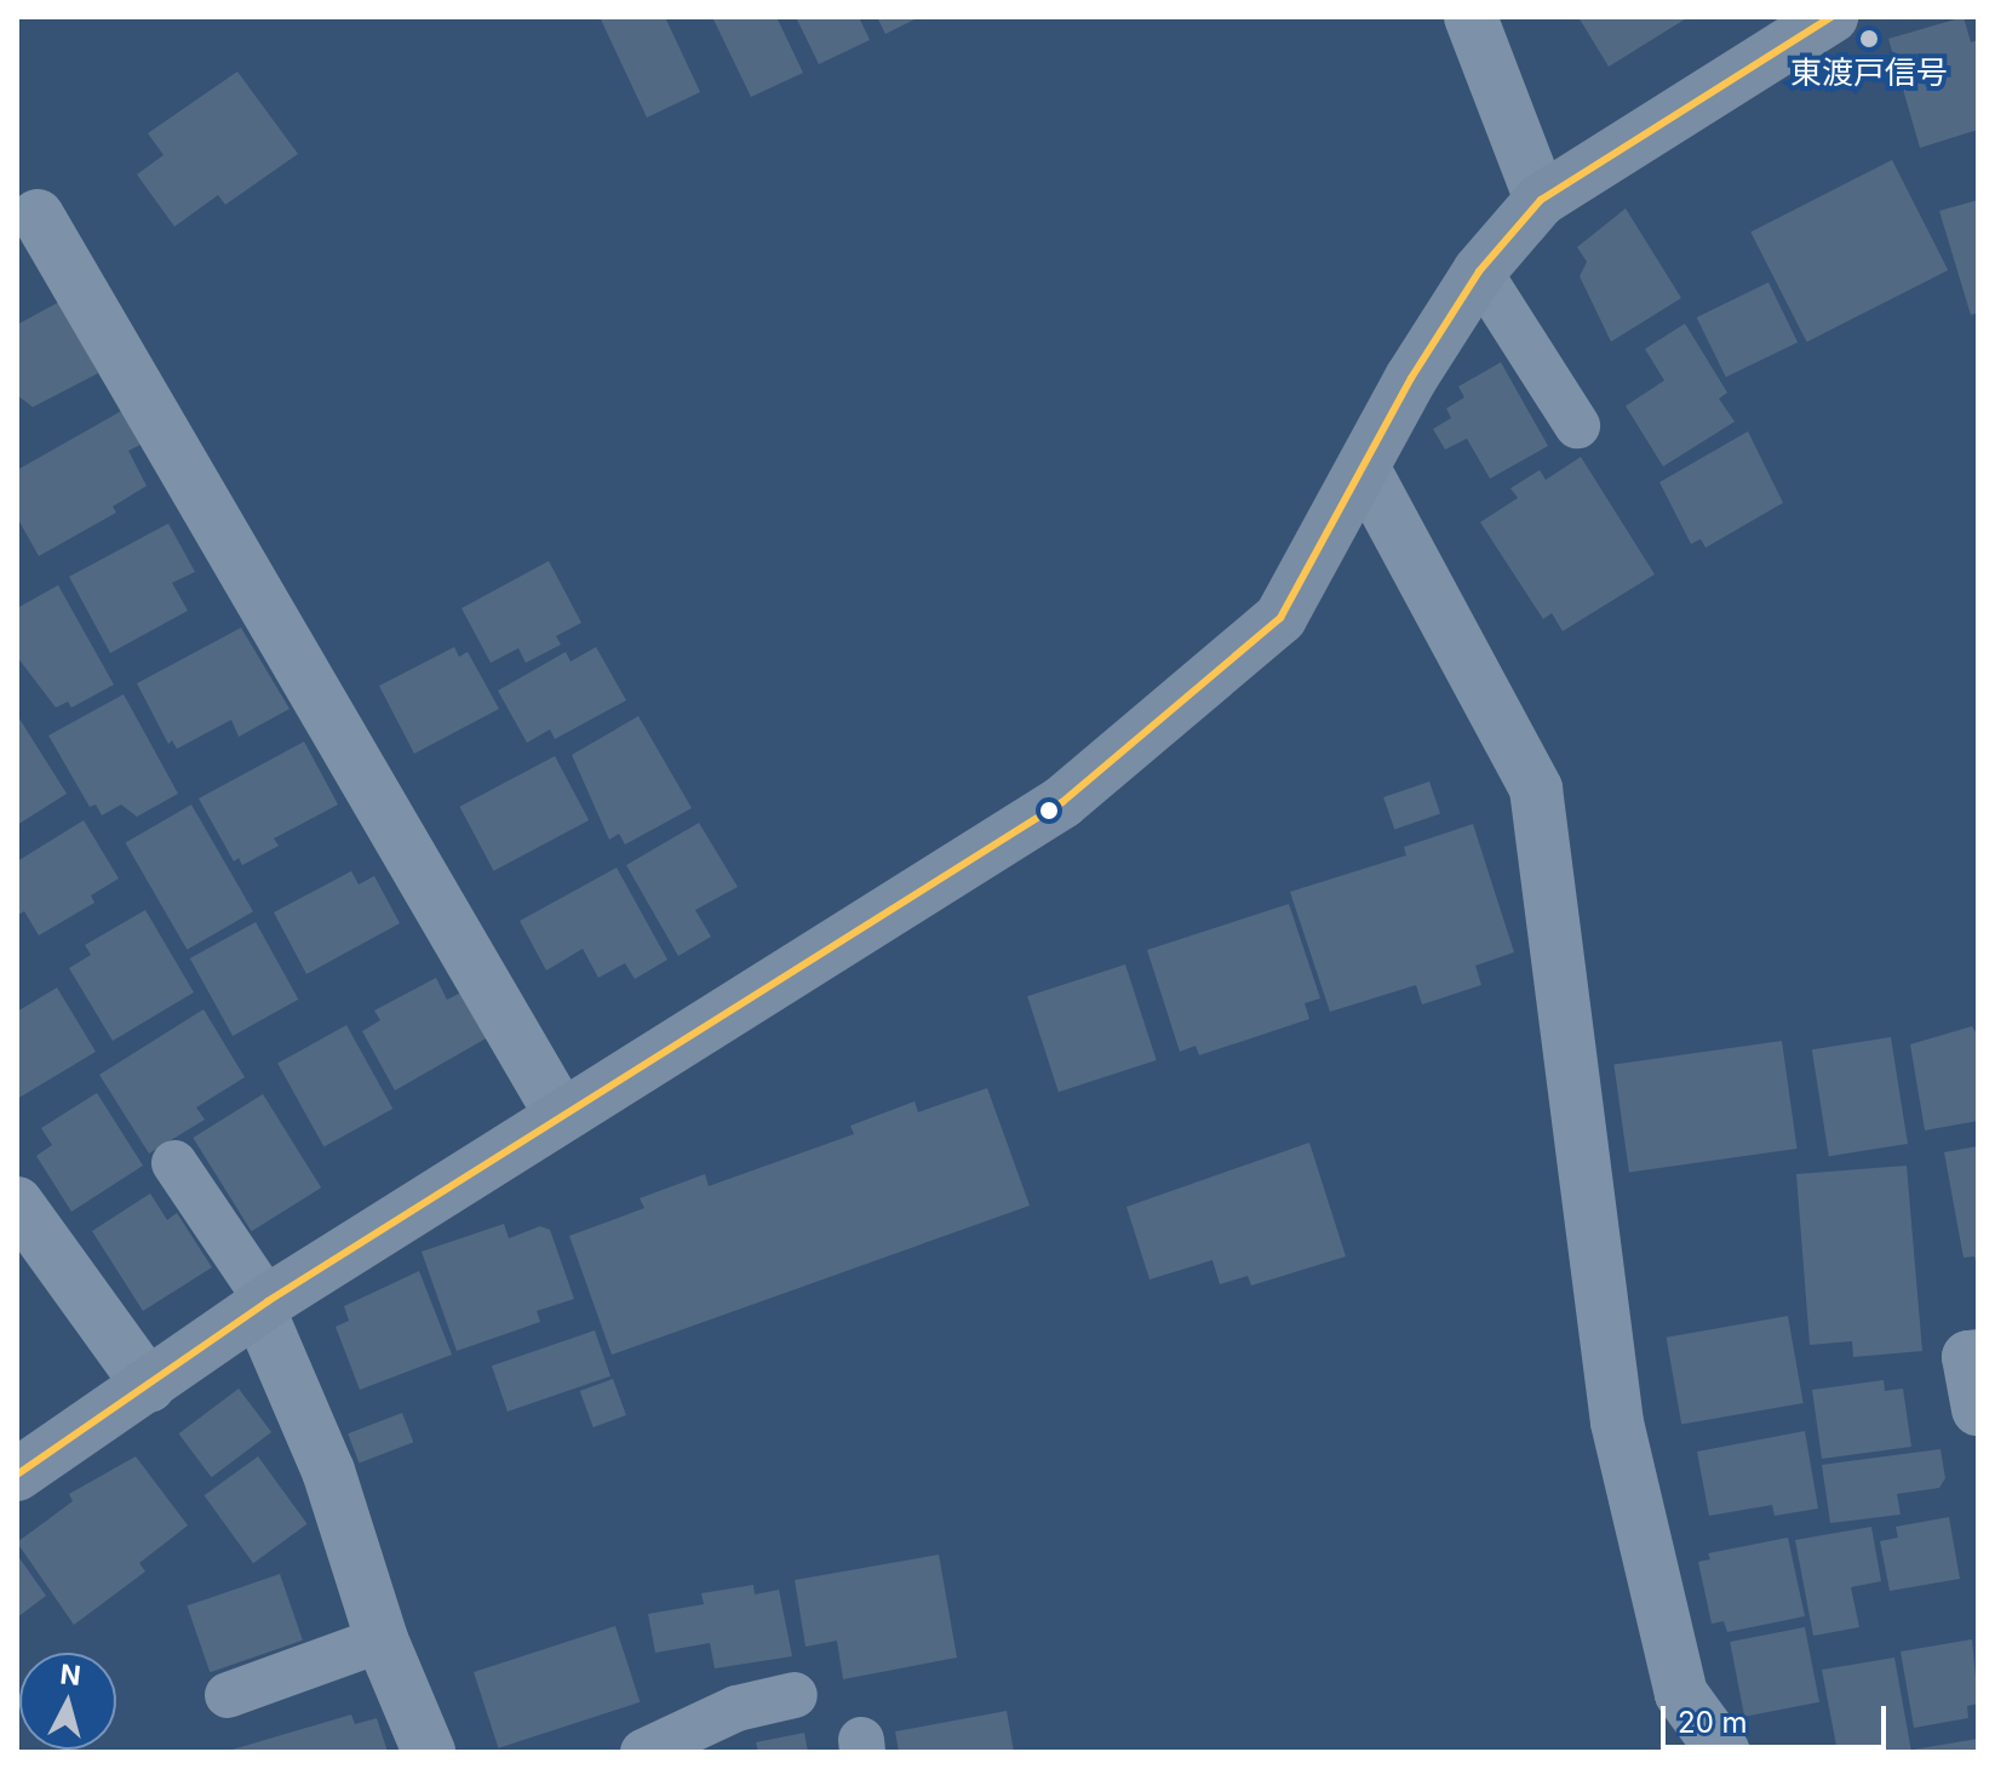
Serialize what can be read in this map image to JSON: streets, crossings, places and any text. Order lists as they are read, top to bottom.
{
  "places": ["東渡戸信号"],
  "scale_bar": "20 m",
  "north": "top"
}
